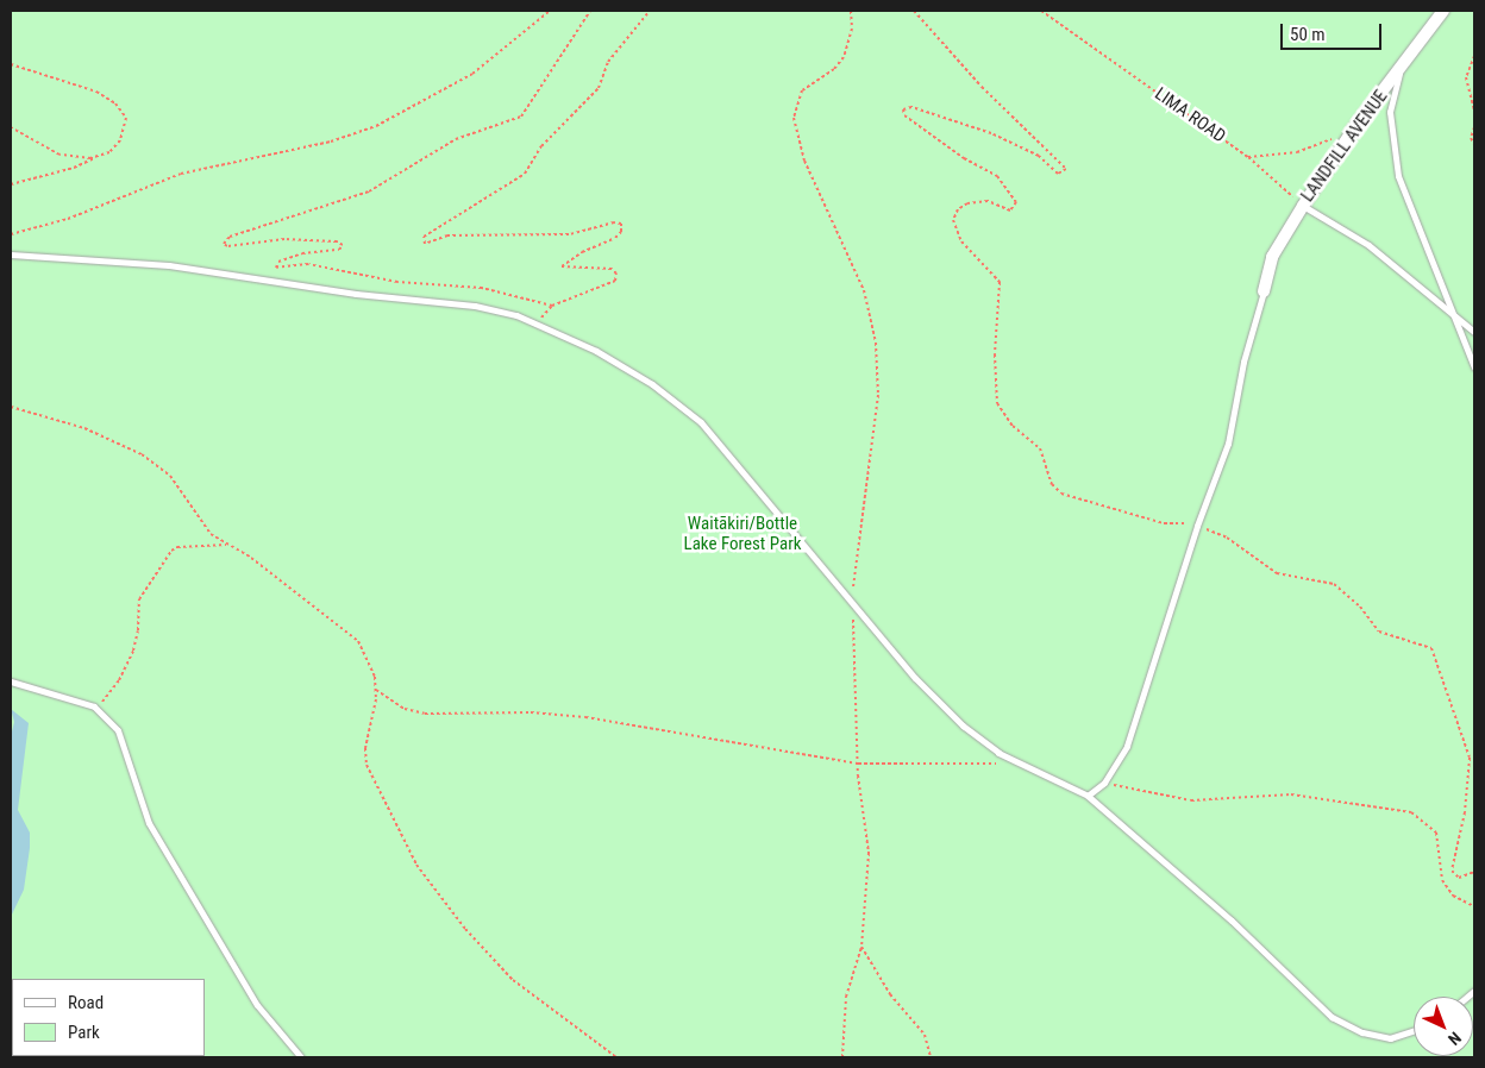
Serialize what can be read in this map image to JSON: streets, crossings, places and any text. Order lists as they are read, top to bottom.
{
  "streets": {
    "street": ["LANDFILL AVENUE"],
    "path": ["LIMA ROAD"]
  },
  "crossings": [
    ["LIMA ROAD", "LANDFILL AVENUE"]
  ],
  "parks": ["Waitākiri/Bottle Lake Forest Park"],
  "legend": ["Road", "Park"],
  "scale_bar": "50 m",
  "north": "bottom right"
}
